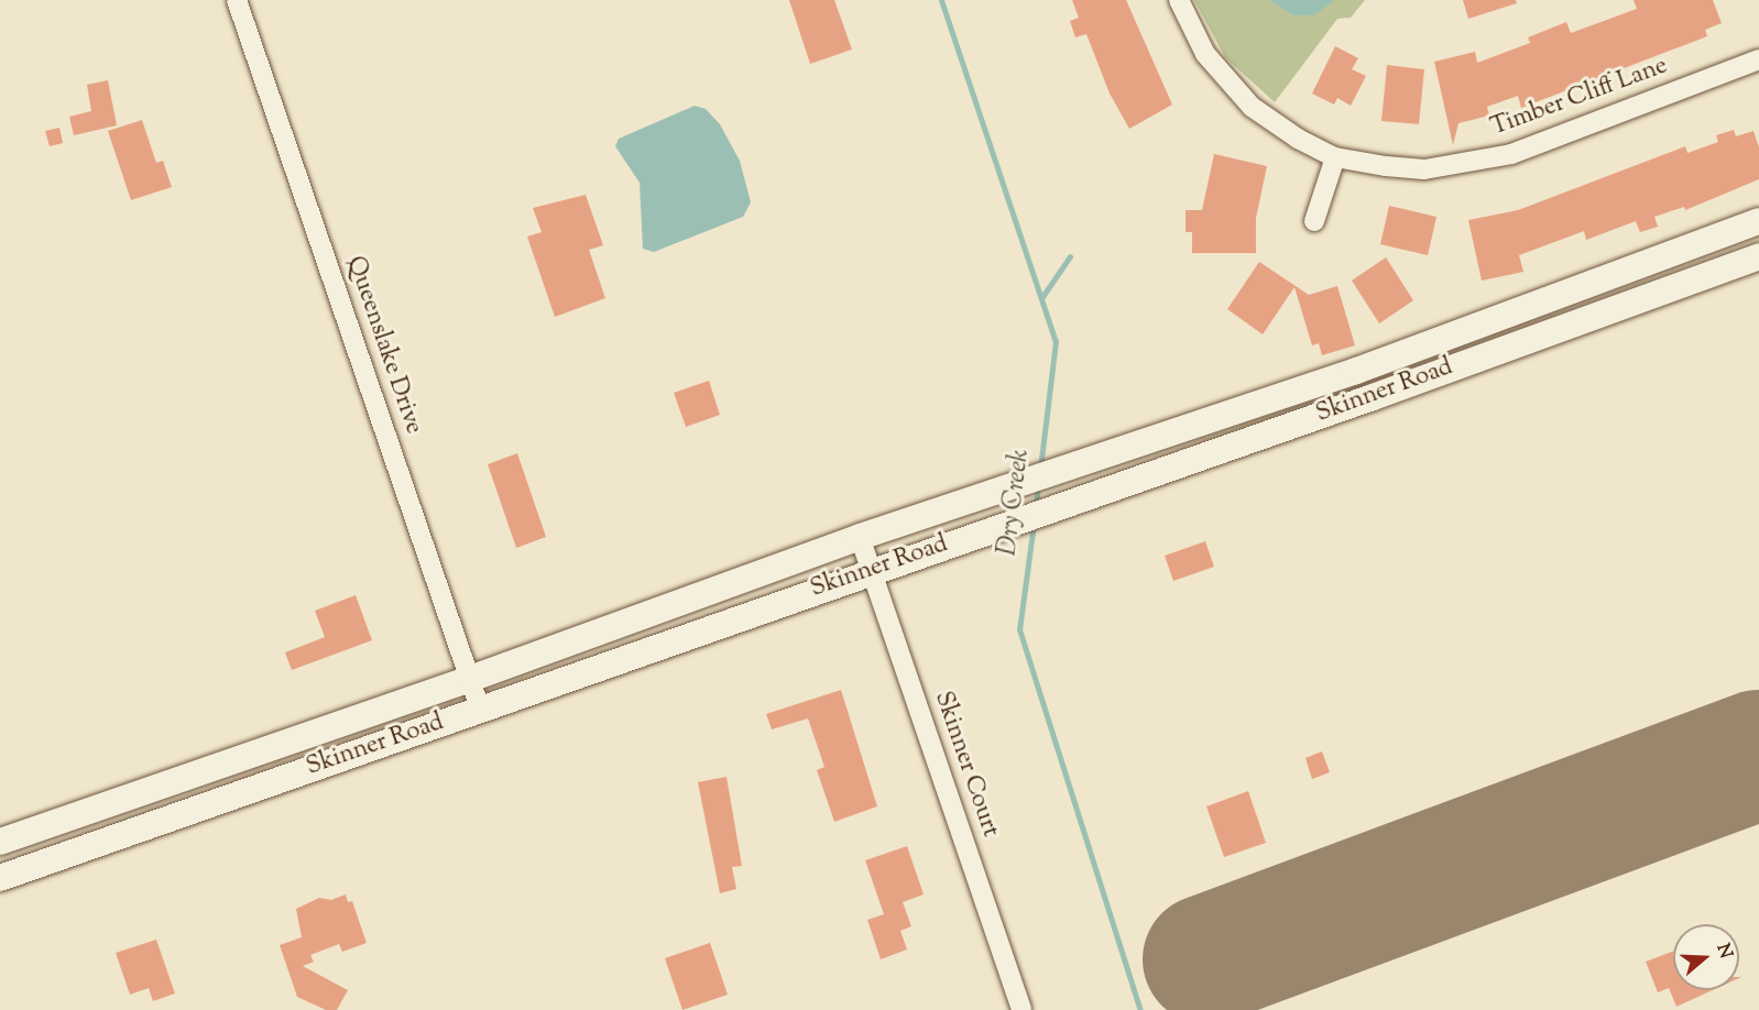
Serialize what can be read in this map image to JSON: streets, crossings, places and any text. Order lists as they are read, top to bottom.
{
  "streets": {
    "street": [
      "Timber Cliff Lane",
      "Queenslake Drive",
      "Skinner Road",
      "Skinner Court"
    ]
  },
  "crossings": [
    ["Queenslake Drive", "Skinner Road"],
    ["Skinner Road", "Skinner Court"]
  ],
  "water": ["Dry Creek"],
  "north": "right"
}
